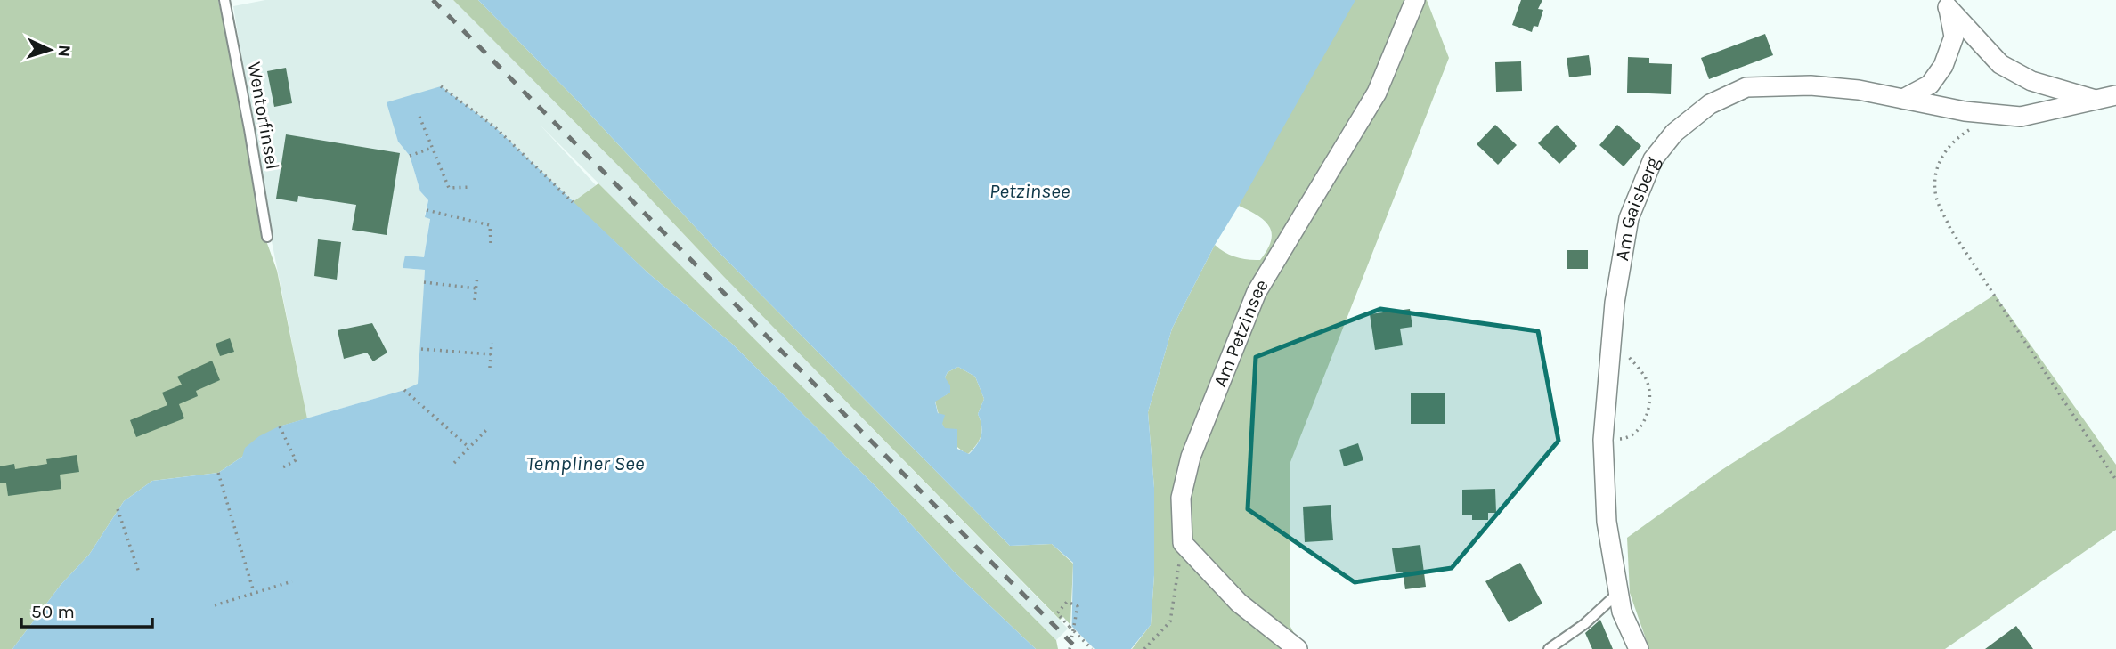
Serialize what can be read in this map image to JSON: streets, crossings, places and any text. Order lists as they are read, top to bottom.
{
  "streets": {
    "street": ["Am Gaisberg", "Am Petzinsee"],
    "lane": ["Wentorfinsel"]
  },
  "water": ["Petzinsee", "Templiner See"],
  "scale_bar": "50 m",
  "north": "right"
}
